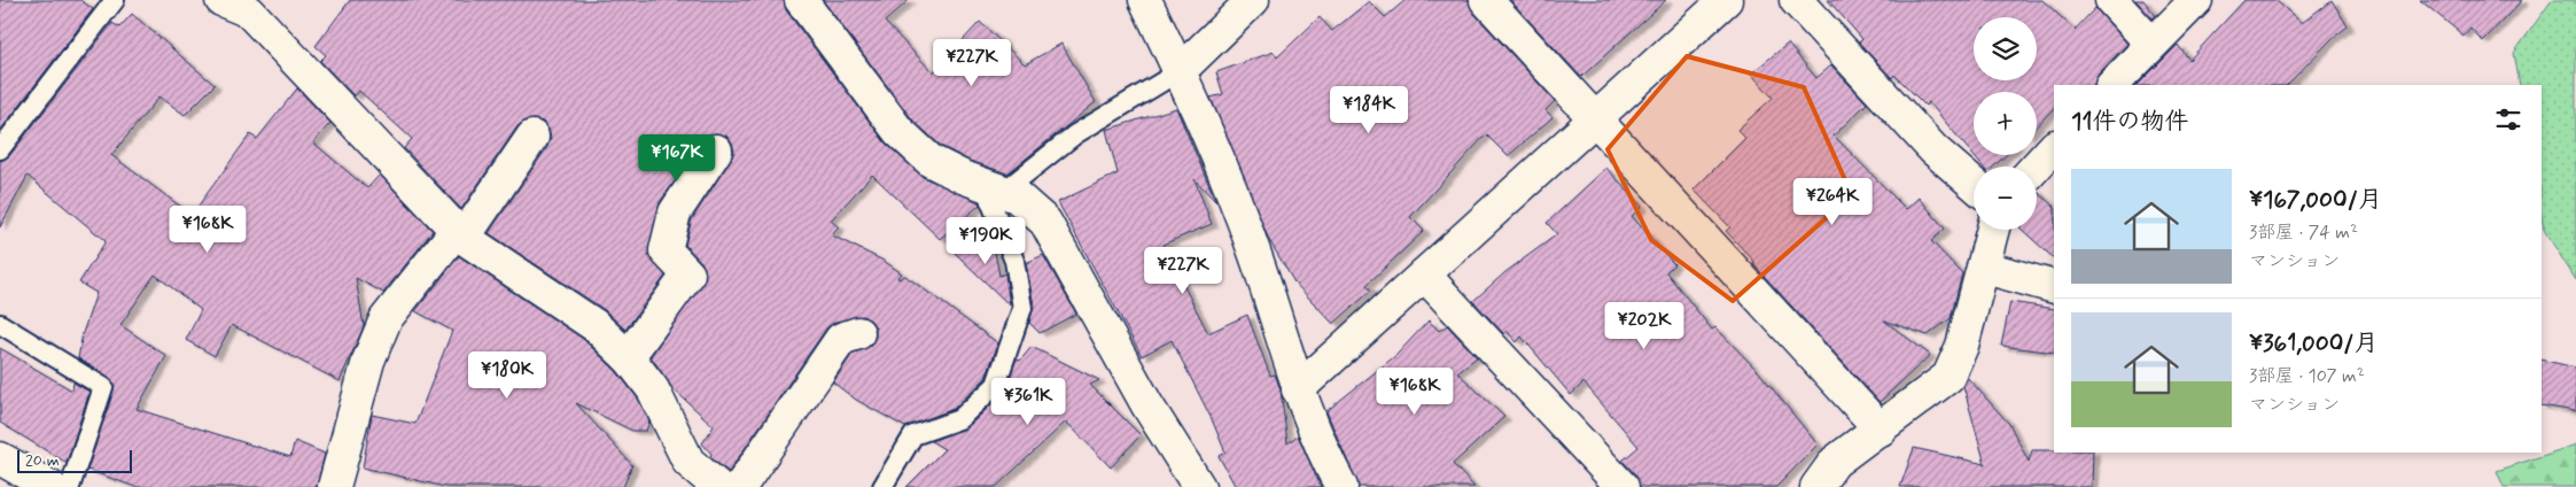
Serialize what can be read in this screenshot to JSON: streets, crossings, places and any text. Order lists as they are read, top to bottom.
{
  "scale_bar": "20 m",
  "page": {
    "map_buttons": ["+", "−"],
    "price": [
      "¥227K",
      "¥184K",
      "¥167K",
      "¥264K",
      "¥168K",
      "¥190K",
      "¥227K",
      "¥202K",
      "¥180K",
      "¥168K",
      "¥361K"
    ],
    "heading": "11件の物件",
    "list": [
      {
        "name": "¥167,000/月",
        "note": "3部屋 · 74 m² · マンション"
      },
      {
        "name": "¥361,000/月",
        "note": "3部屋 · 107 m² · マンション"
      }
    ],
    "scale": "20 m"
  }
}
